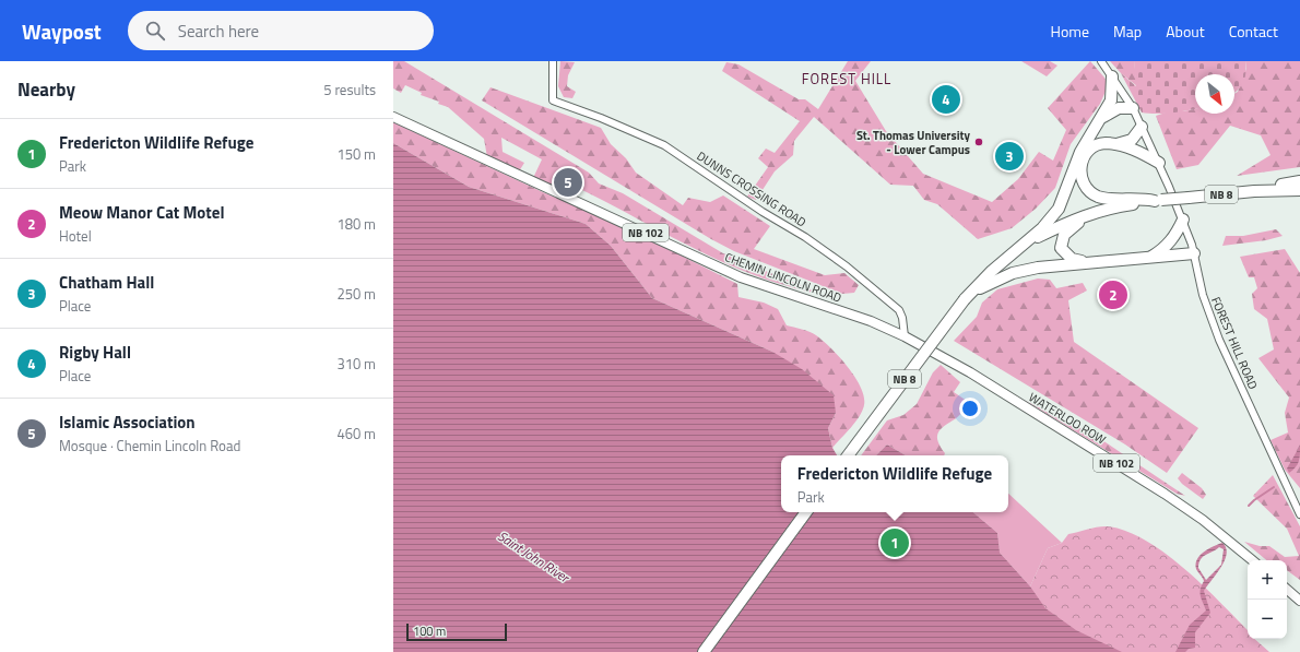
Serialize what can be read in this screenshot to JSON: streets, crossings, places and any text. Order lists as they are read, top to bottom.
{
  "streets": {
    "highway": ["NB 8"],
    "main road": ["NB 102", "CHEMIN LINCOLN ROAD", "WATERLOO ROW"],
    "street": ["DUNNS CROSSING ROAD", "FOREST HILL ROAD"]
  },
  "crossings": [
    ["DUNNS CROSSING ROAD", "CHEMIN LINCOLN ROAD"],
    ["DUNNS CROSSING ROAD", "WATERLOO ROW"],
    ["CHEMIN LINCOLN ROAD", "WATERLOO ROW"]
  ],
  "districts": ["FOREST HILL"],
  "water": ["Saint John River"],
  "places": ["St. Thomas University - Lower Campus"],
  "scale_bar": "100 m",
  "north": "bottom right",
  "page": {
    "header": "Waypost",
    "search": "Search here",
    "nav": [
      "Home",
      "Map",
      "About",
      "Contact"
    ],
    "heading": ["Nearby", "5 results"],
    "pins": [
      "4",
      "3",
      "5",
      "2",
      "1"
    ],
    "list": [
      {
        "mark": "1",
        "name": "Fredericton Wildlife Refuge",
        "note": "Park",
        "value": "150 m"
      },
      {
        "mark": "2",
        "name": "Meow Manor Cat Motel",
        "note": "Hotel",
        "value": "180 m"
      },
      {
        "mark": "3",
        "name": "Chatham Hall",
        "note": "Place",
        "value": "250 m"
      },
      {
        "mark": "4",
        "name": "Rigby Hall",
        "note": "Place",
        "value": "310 m"
      },
      {
        "mark": "5",
        "name": "Islamic Association",
        "note": "Mosque · Chemin Lincoln Road",
        "value": "460 m"
      }
    ],
    "popup": ["Fredericton Wildlife Refuge", "Park"],
    "map_buttons": ["+", "−"],
    "scale": "100 m"
  }
}
